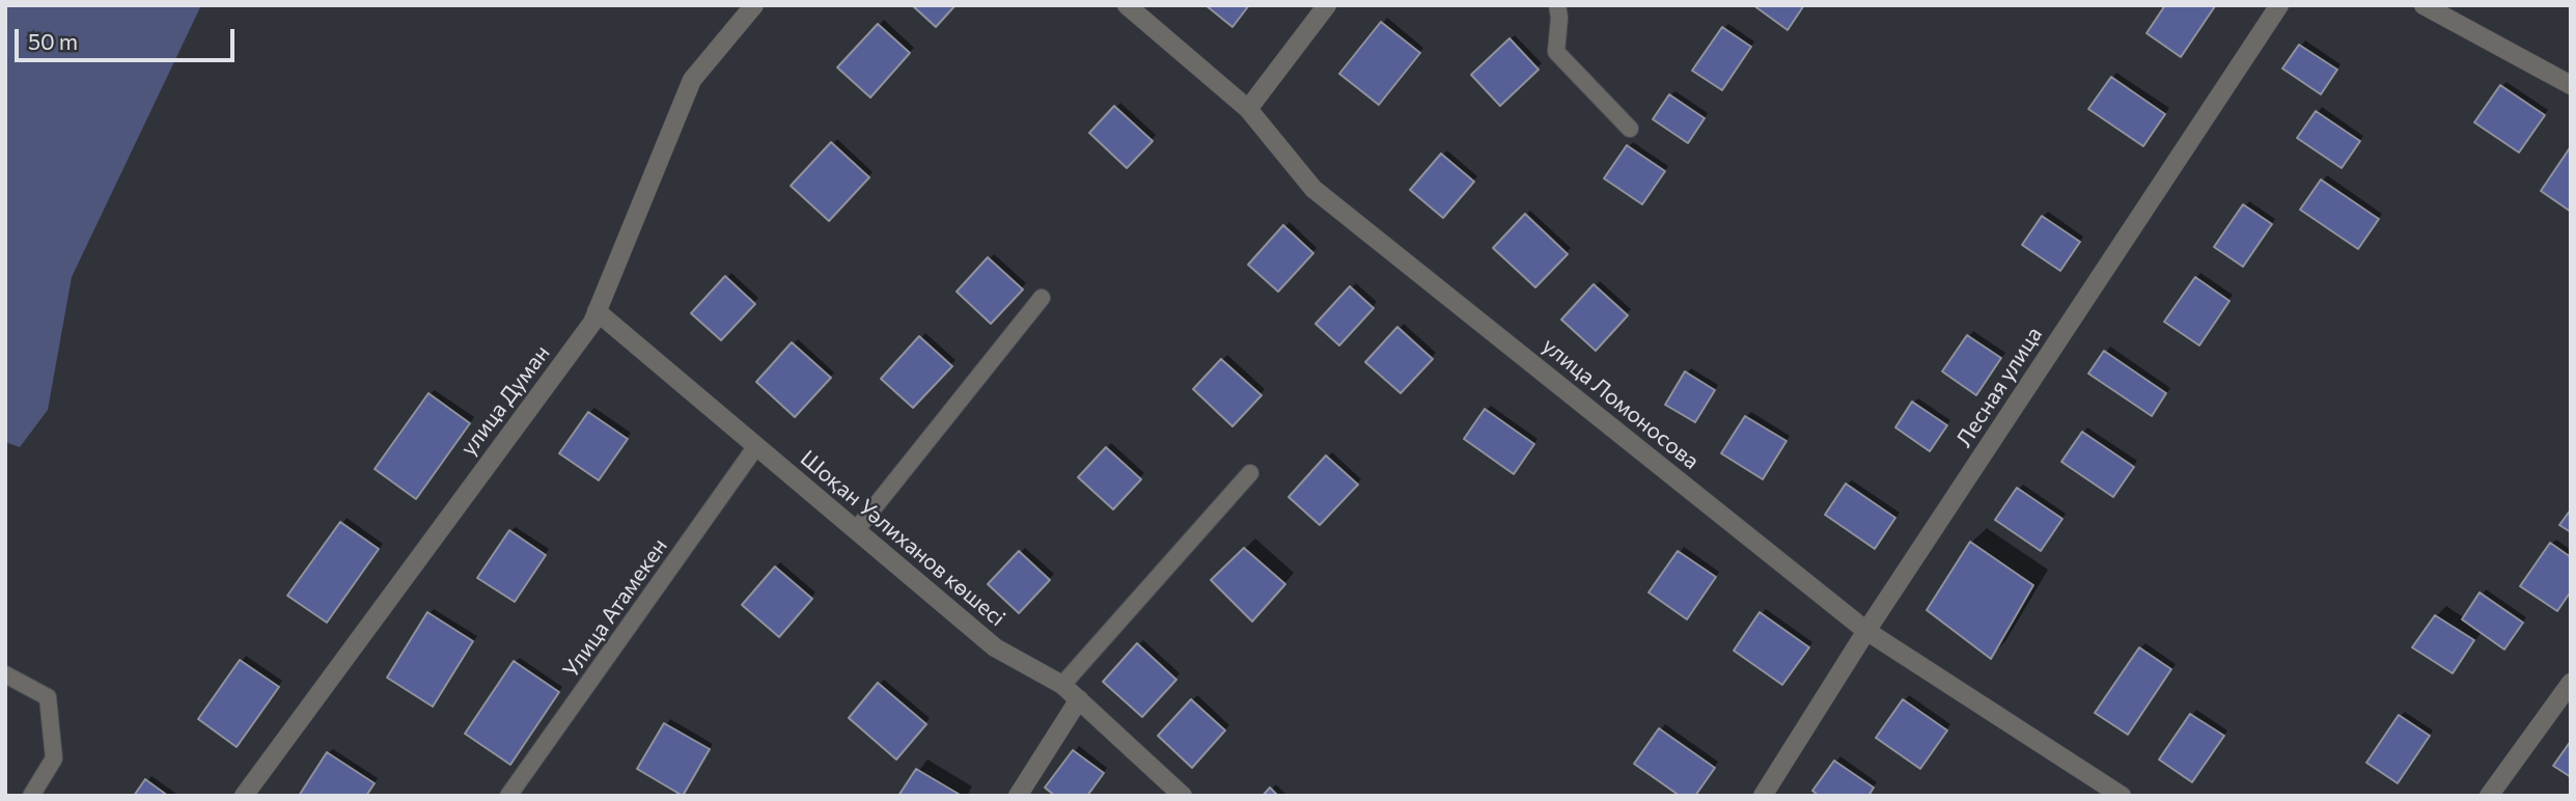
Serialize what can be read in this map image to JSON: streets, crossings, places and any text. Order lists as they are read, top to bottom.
{
  "streets": {
    "street": [
      "Лесная улица",
      "улица Думан",
      "улица Ломоносова",
      "Шоқан Уәлиханов көшесі"
    ],
    "lane": ["Улица Атамекен"]
  },
  "crossings": [
    ["Лесная улица", "улица Ломоносова"],
    ["улица Думан", "Шоқан Уәлиханов көшесі"],
    ["Шоқан Уәлиханов көшесі", "Улица Атамекен"]
  ],
  "scale_bar": "50 m"
}
